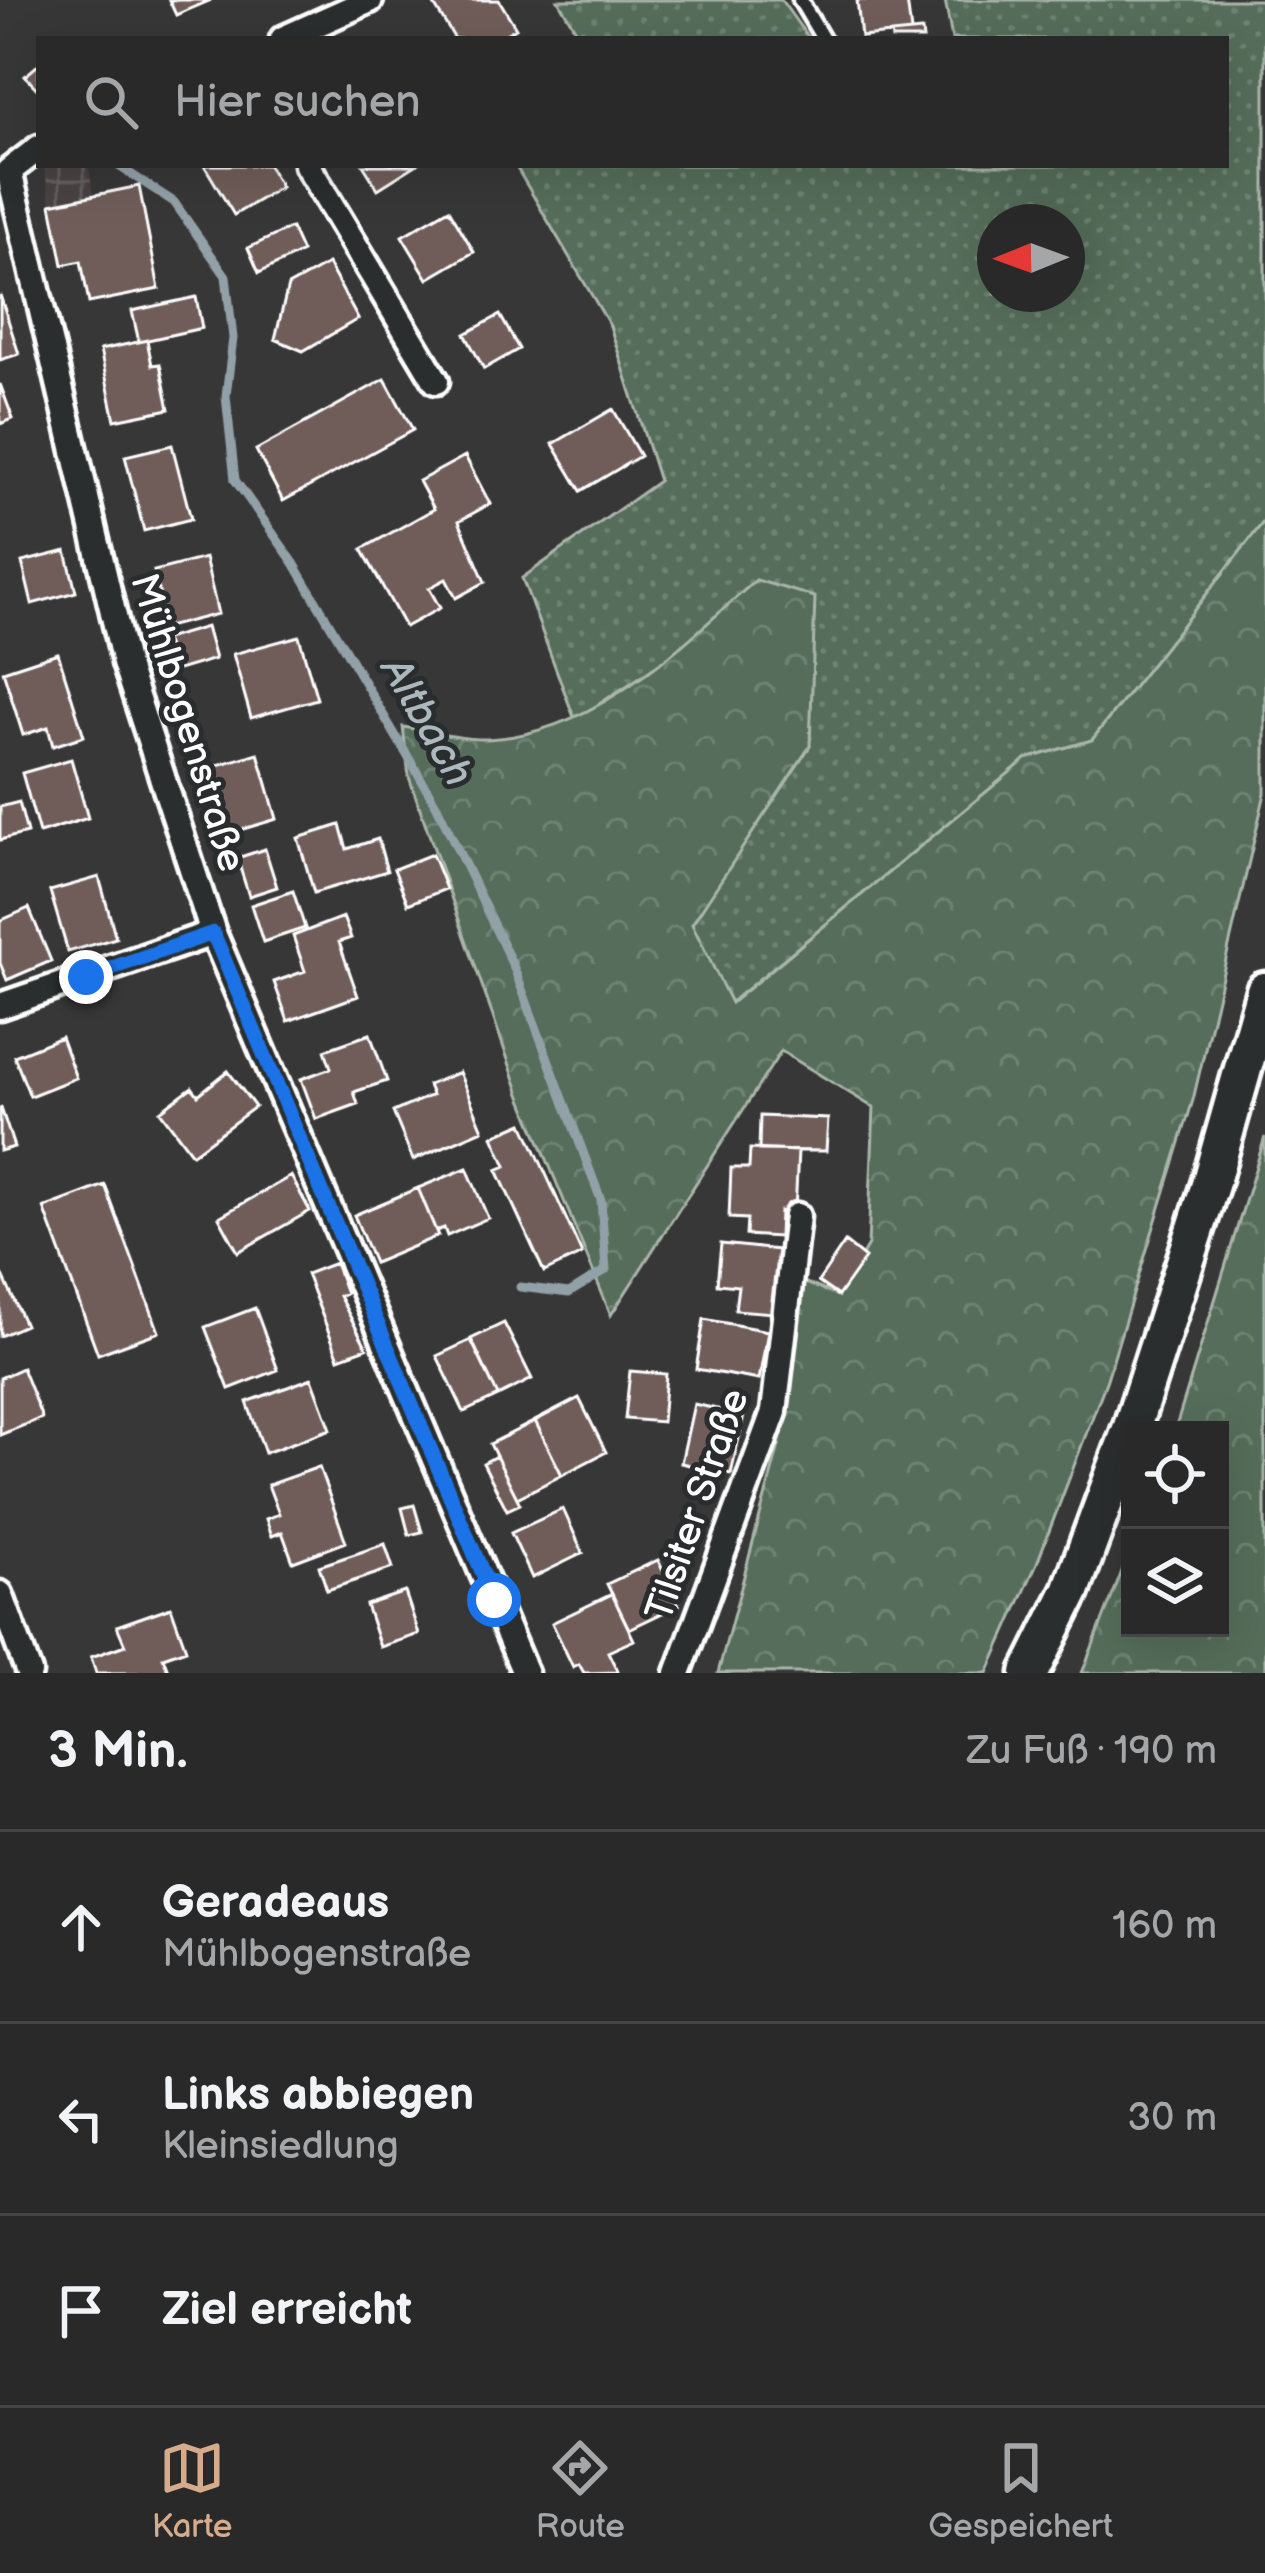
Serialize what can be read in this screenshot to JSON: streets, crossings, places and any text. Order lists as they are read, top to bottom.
{
  "streets": {
    "street": ["Mühlbogenstraße", "Tilsiter Straße"]
  },
  "water": ["Altbach"],
  "north": "left",
  "page": {
    "search": "Hier suchen",
    "heading": ["3 Min.", "Zu Fuß · 190 m"],
    "list": [
      ["Geradeaus", "Mühlbogenstraße", "160 m"],
      ["Links abbiegen", "Kleinsiedlung", "30 m"],
      "Ziel erreicht"
    ],
    "nav": ["Karte", "Route", "Gespeichert"]
  }
}
